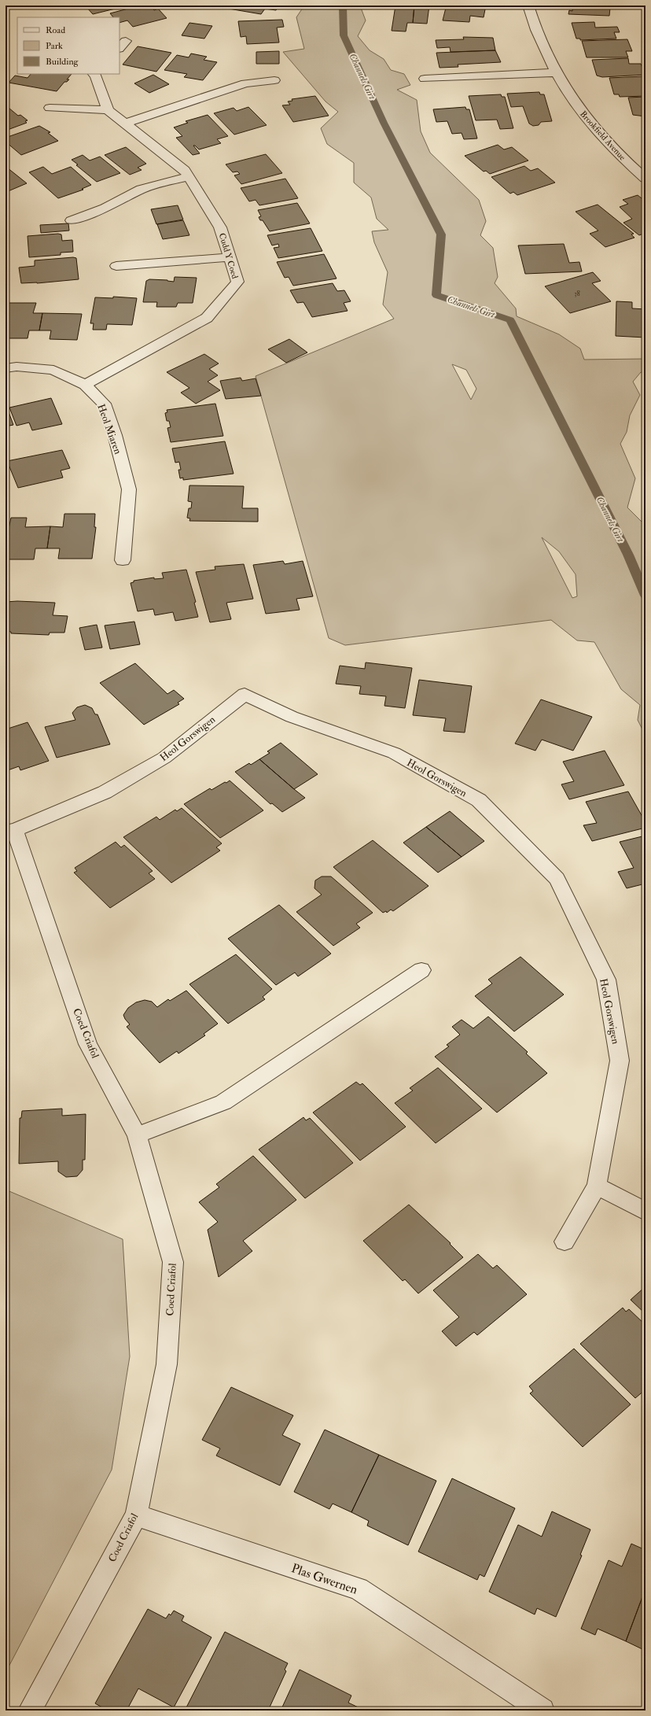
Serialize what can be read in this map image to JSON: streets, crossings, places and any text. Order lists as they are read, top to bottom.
{
  "streets": {
    "street": [
      "Brookfield Avenue",
      "Cudd Y Coed",
      "Heol Miaren",
      "Heol Gorswigen",
      "Coed Criafol",
      "Plas Gwernen"
    ]
  },
  "crossings": [
    ["Cudd Y Coed", "Heol Miaren"],
    ["Heol Gorswigen", "Coed Criafol"],
    ["Coed Criafol", "Plas Gwernen"]
  ],
  "water": ["Channels Girt"],
  "house_numbers": ["38"],
  "legend": ["Road", "Park", "Building"]
}
